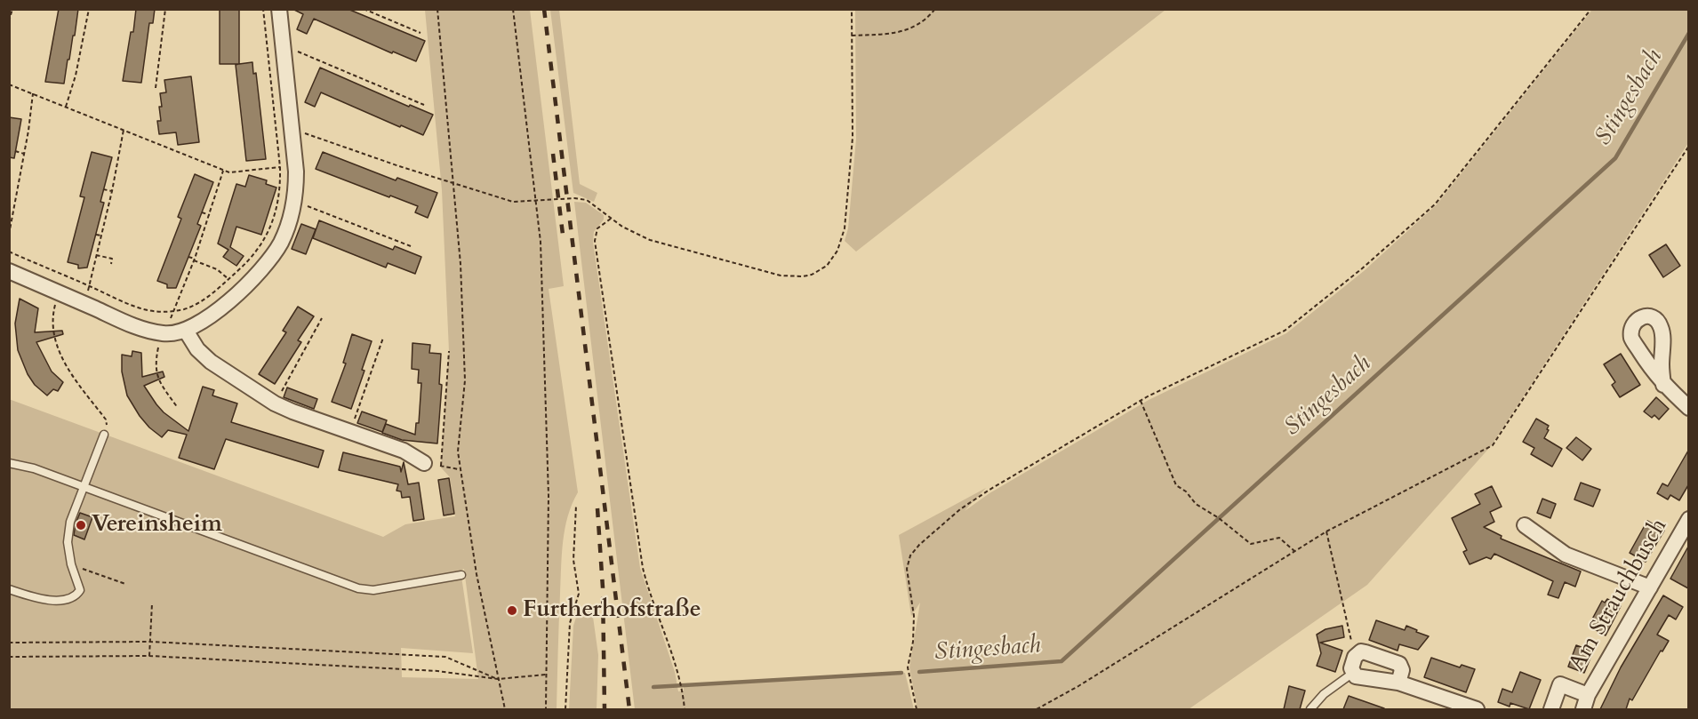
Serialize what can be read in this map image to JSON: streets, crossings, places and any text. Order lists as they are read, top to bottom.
{
  "streets": {
    "street": ["Am Strauchbusch"]
  },
  "water": ["Stingesbach"],
  "places": ["Vereinsheim", "Furtherhofstraße"]
}
